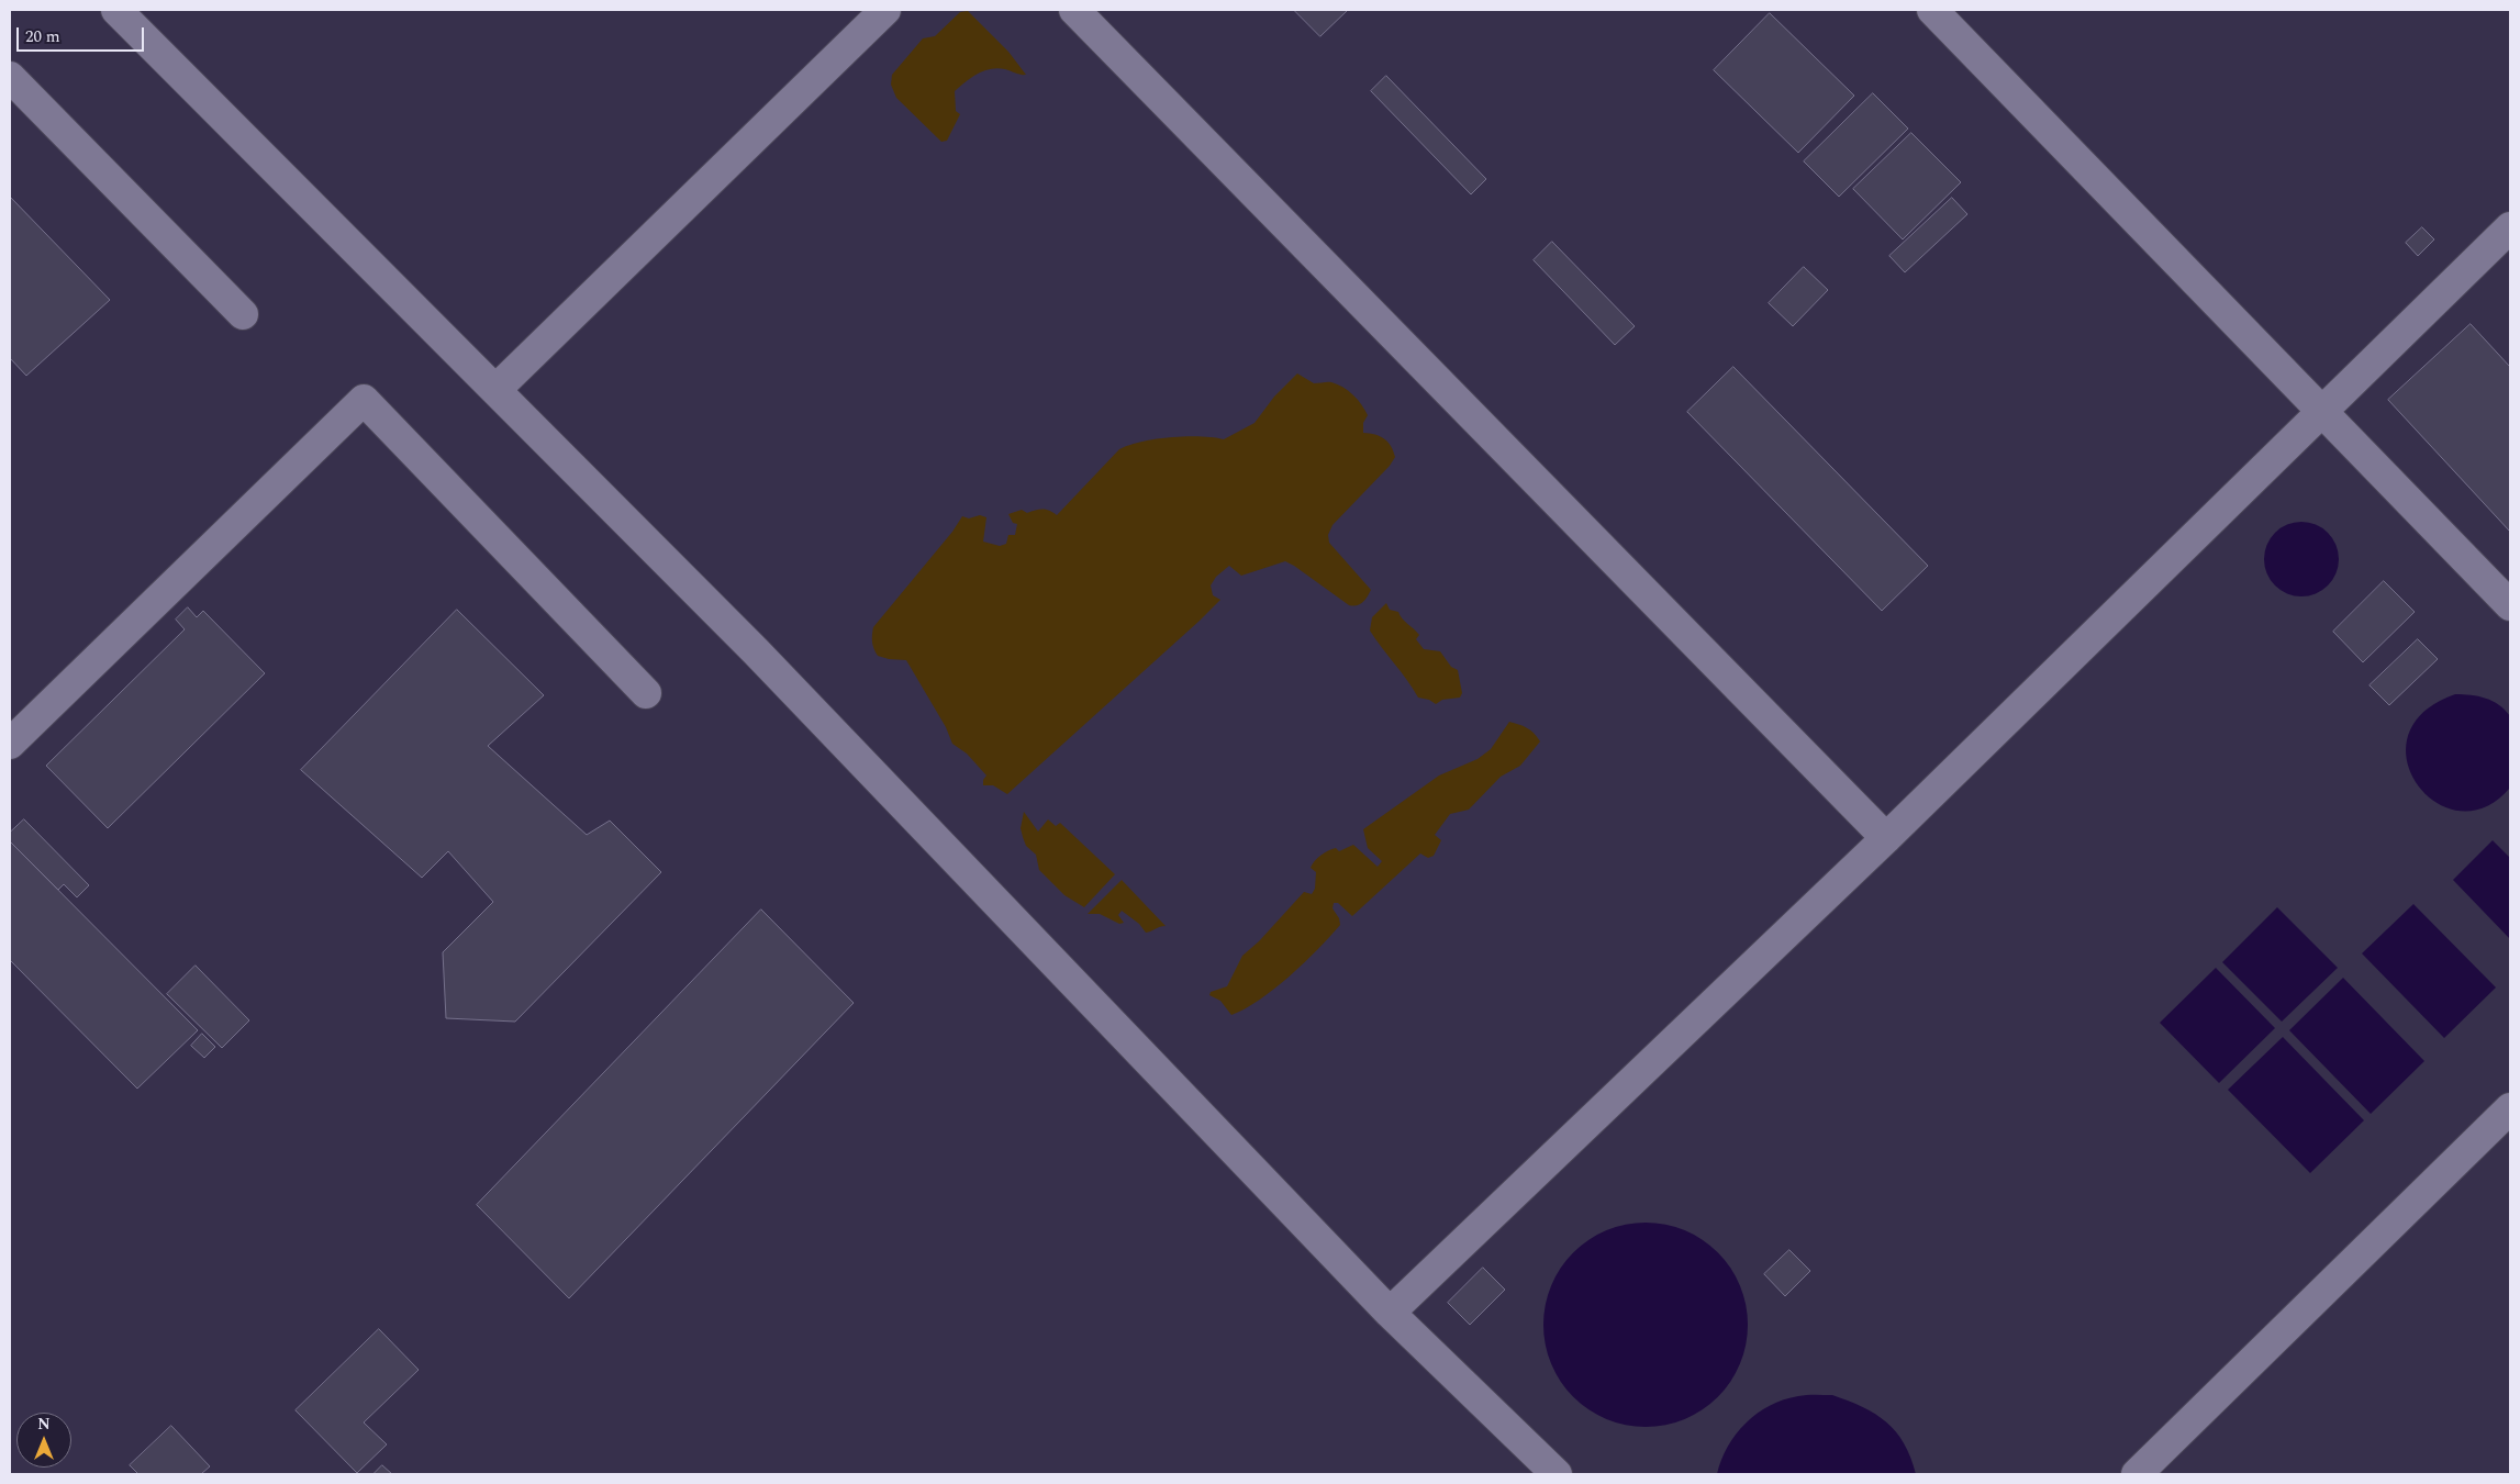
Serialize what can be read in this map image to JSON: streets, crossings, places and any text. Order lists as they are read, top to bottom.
{
  "scale_bar": "20 m",
  "north": "top"
}
